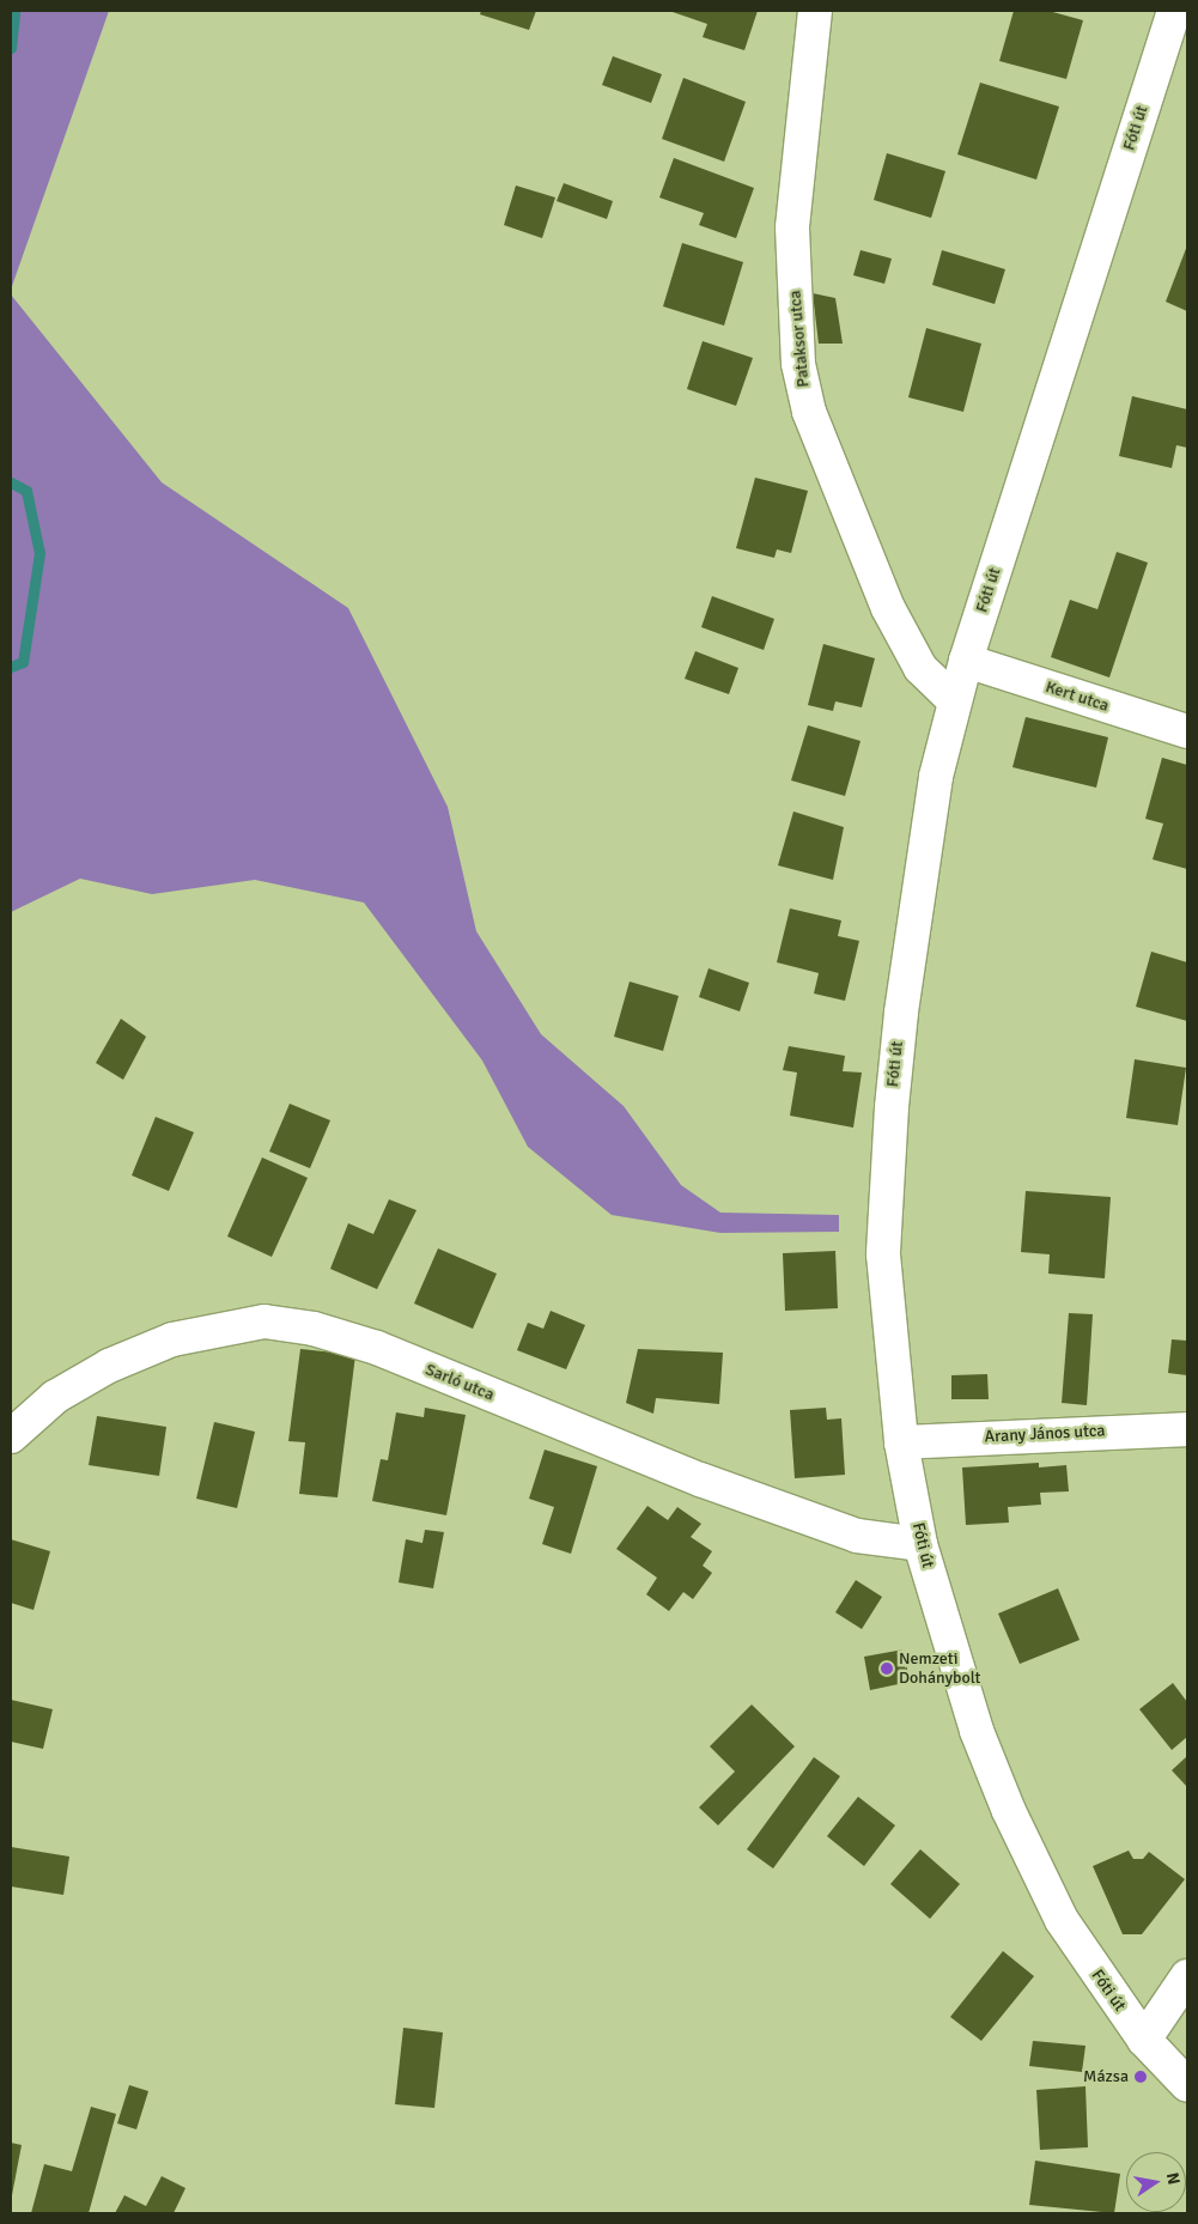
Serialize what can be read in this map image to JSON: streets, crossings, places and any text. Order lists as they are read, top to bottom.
{
  "streets": {
    "street": [
      "Fóti út",
      "Pataksor utca",
      "Kert utca",
      "Sarló utca",
      "Arany János utca"
    ]
  },
  "crossings": [
    ["Fóti út", "Pataksor utca"],
    ["Fóti út", "Kert utca"],
    ["Fóti út", "Sarló utca"],
    ["Fóti út", "Arany János utca"]
  ],
  "places": ["Nemzeti Dohánybolt", "Mázsa"],
  "north": "right"
}
